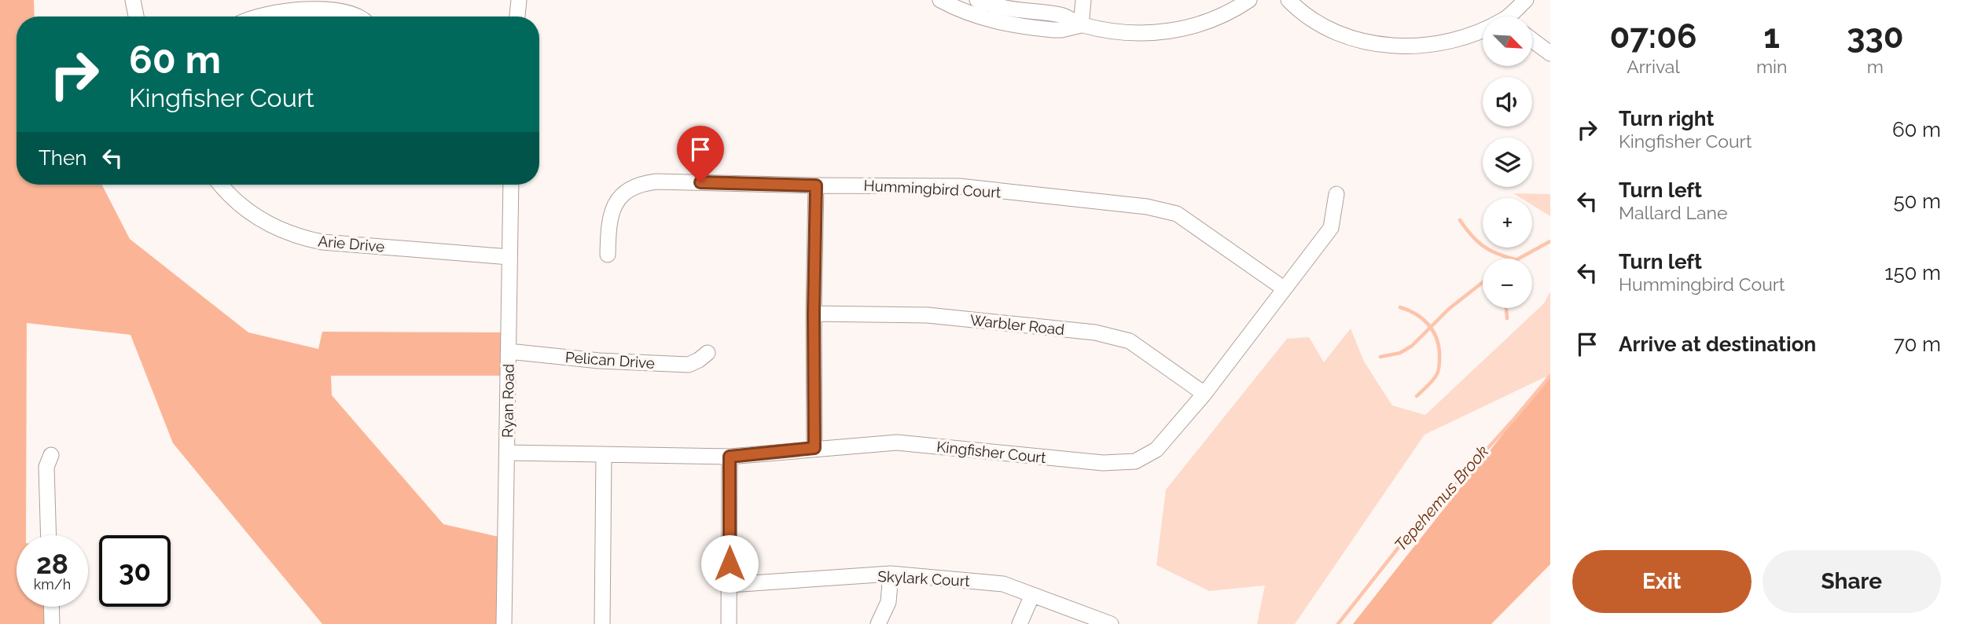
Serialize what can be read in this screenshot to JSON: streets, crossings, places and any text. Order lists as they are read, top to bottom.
{
  "streets": {
    "street": [
      "Hummingbird Court",
      "Arie Drive",
      "Warbler Road",
      "Pelican Drive",
      "Ryan Road",
      "Kingfisher Court",
      "Skylark Court"
    ]
  },
  "crossings": [
    ["Hummingbird Court", "Kingfisher Court"],
    ["Arie Drive", "Ryan Road"],
    ["Warbler Road", "Kingfisher Court"],
    ["Pelican Drive", "Ryan Road"],
    ["Ryan Road", "Kingfisher Court"]
  ],
  "water": ["Tepehemus Brook"],
  "north": "bottom right",
  "page": {
    "eta": [
      "07:06",
      "Arrival",
      "1",
      "min",
      "330",
      "m"
    ],
    "map_buttons": ["+", "−"],
    "turn": ["60 m", "Kingfisher Court"],
    "list": [
      {
        "name": "Turn right",
        "note": "Kingfisher Court",
        "value": "60 m"
      },
      {
        "name": "Turn left",
        "note": "Mallard Lane",
        "value": "50 m"
      },
      {
        "name": "Turn left",
        "note": "Hummingbird Court",
        "value": "150 m"
      },
      {
        "name": "Arrive at destination",
        "value": "70 m"
      }
    ],
    "then": "Then",
    "speed": "28 km/h",
    "limit": "30",
    "buttons": ["Exit", "Share"]
  }
}
